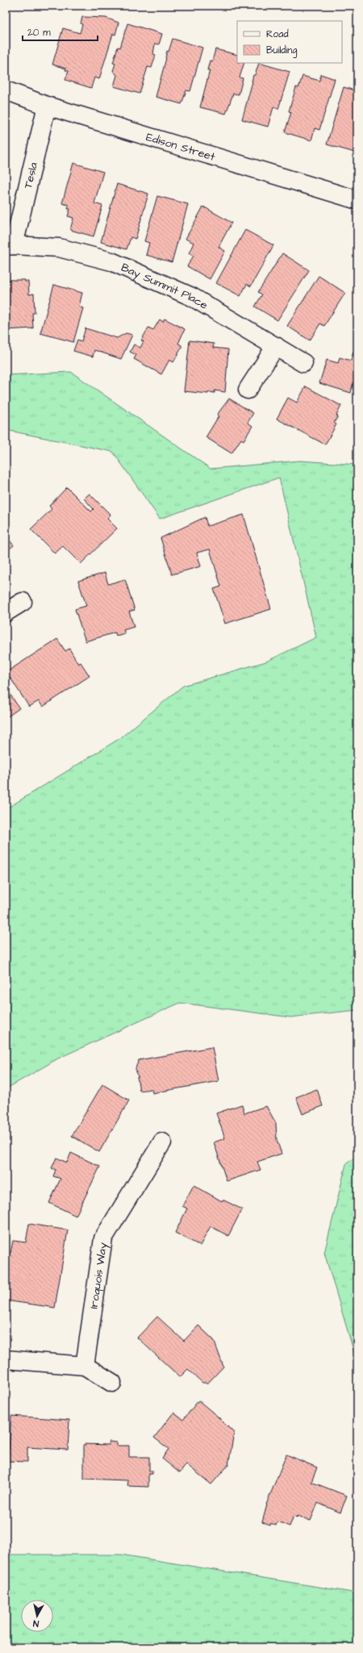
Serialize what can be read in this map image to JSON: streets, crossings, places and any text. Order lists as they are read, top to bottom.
{
  "streets": {
    "street": [
      "Edison Street",
      "Tesla",
      "Bay Summit Place",
      "Iroquois Way"
    ]
  },
  "crossings": [
    ["Edison Street", "Tesla"],
    ["Tesla", "Bay Summit Place"]
  ],
  "legend": ["Road", "Building"],
  "scale_bar": "20 m",
  "north": "bottom"
}
